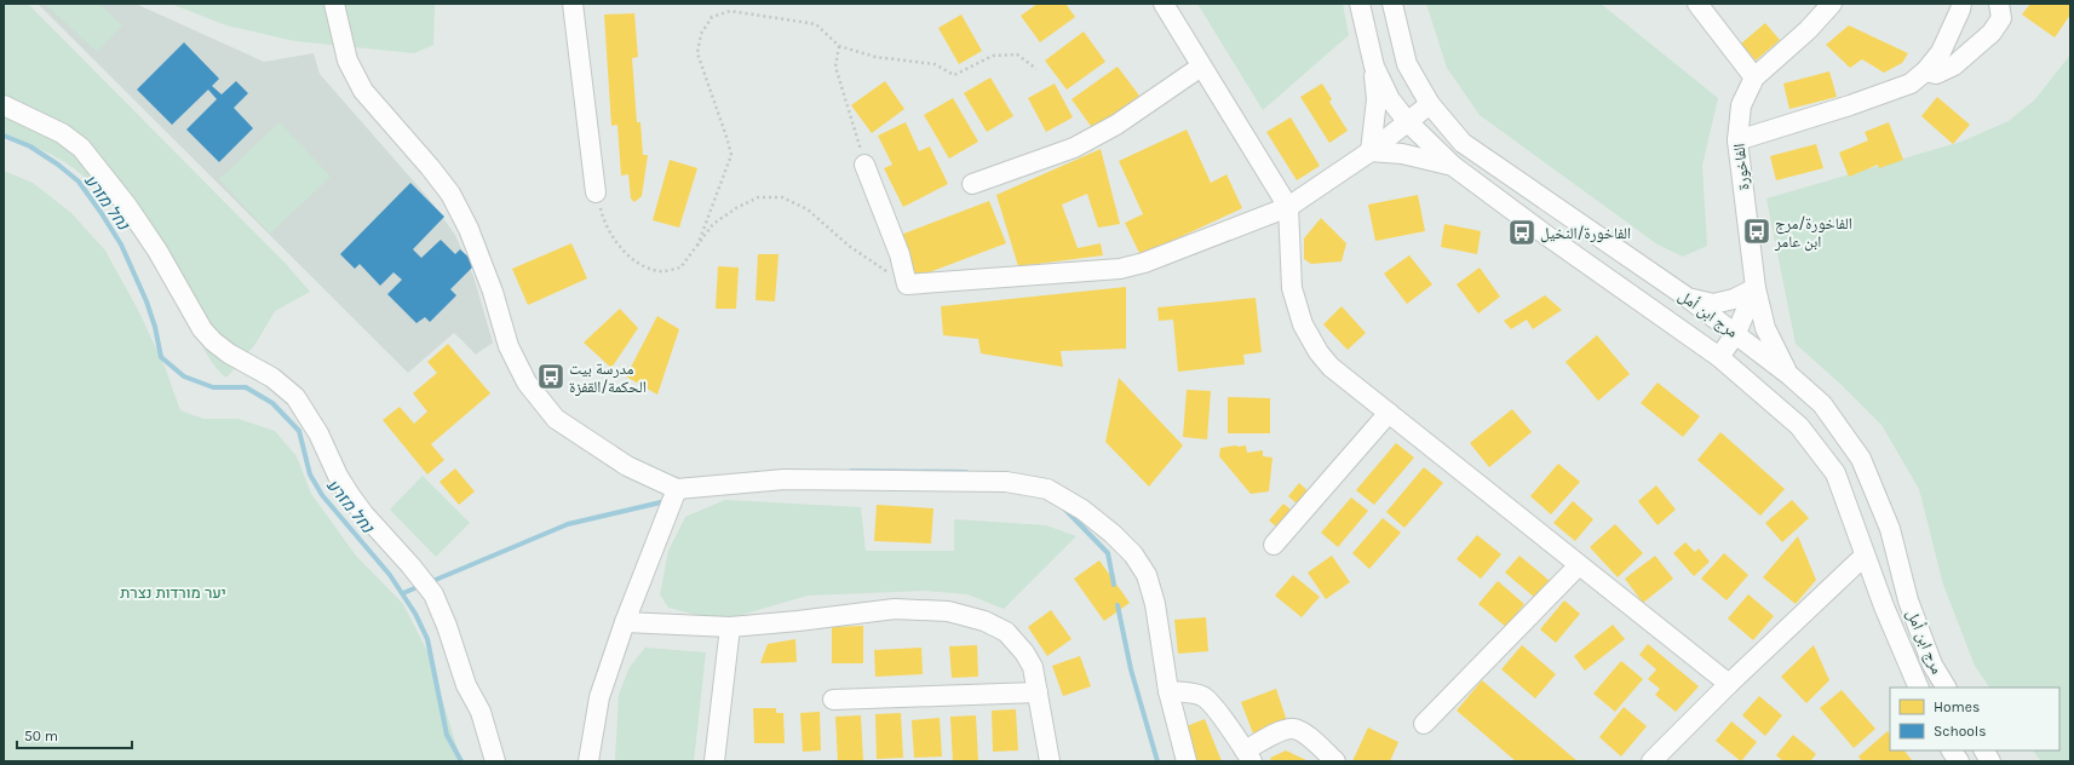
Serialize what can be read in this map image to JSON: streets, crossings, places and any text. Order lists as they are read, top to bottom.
{
  "streets": {
    "street": ["الفاخورة", "مرج ابن أمل"]
  },
  "crossings": [
    ["الفاخورة", "مرج ابن أمل"]
  ],
  "water": ["נחל מזרע"],
  "parks": ["יער מורדות נצרת"],
  "places": {
    "bus stop": ["الفاخورة/مرج ابن عامر", "الفاخورة/النخيل", "مدرسة بيت الحكمة/القفزة"]
  },
  "legend": ["Homes", "Schools"],
  "scale_bar": "50 m"
}
